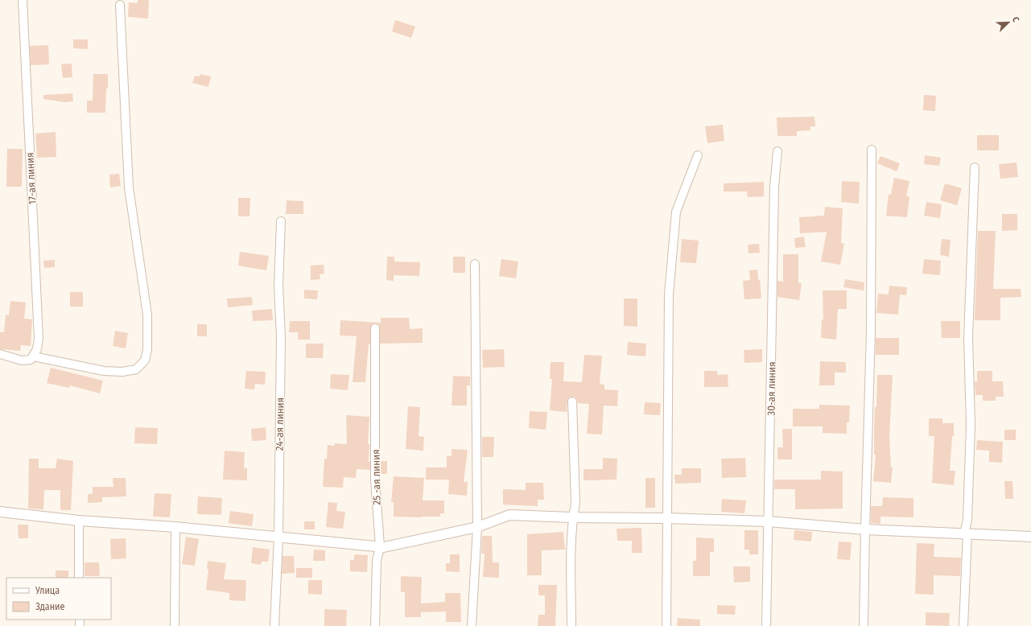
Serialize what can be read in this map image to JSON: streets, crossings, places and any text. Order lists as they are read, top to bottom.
{
  "streets": {
    "street": [
      "17-ая линия",
      "30-ая линия",
      "24-ая линия",
      "25 -ая линия"
    ]
  },
  "legend": ["Улица", "Здание"],
  "north": "top right"
}
